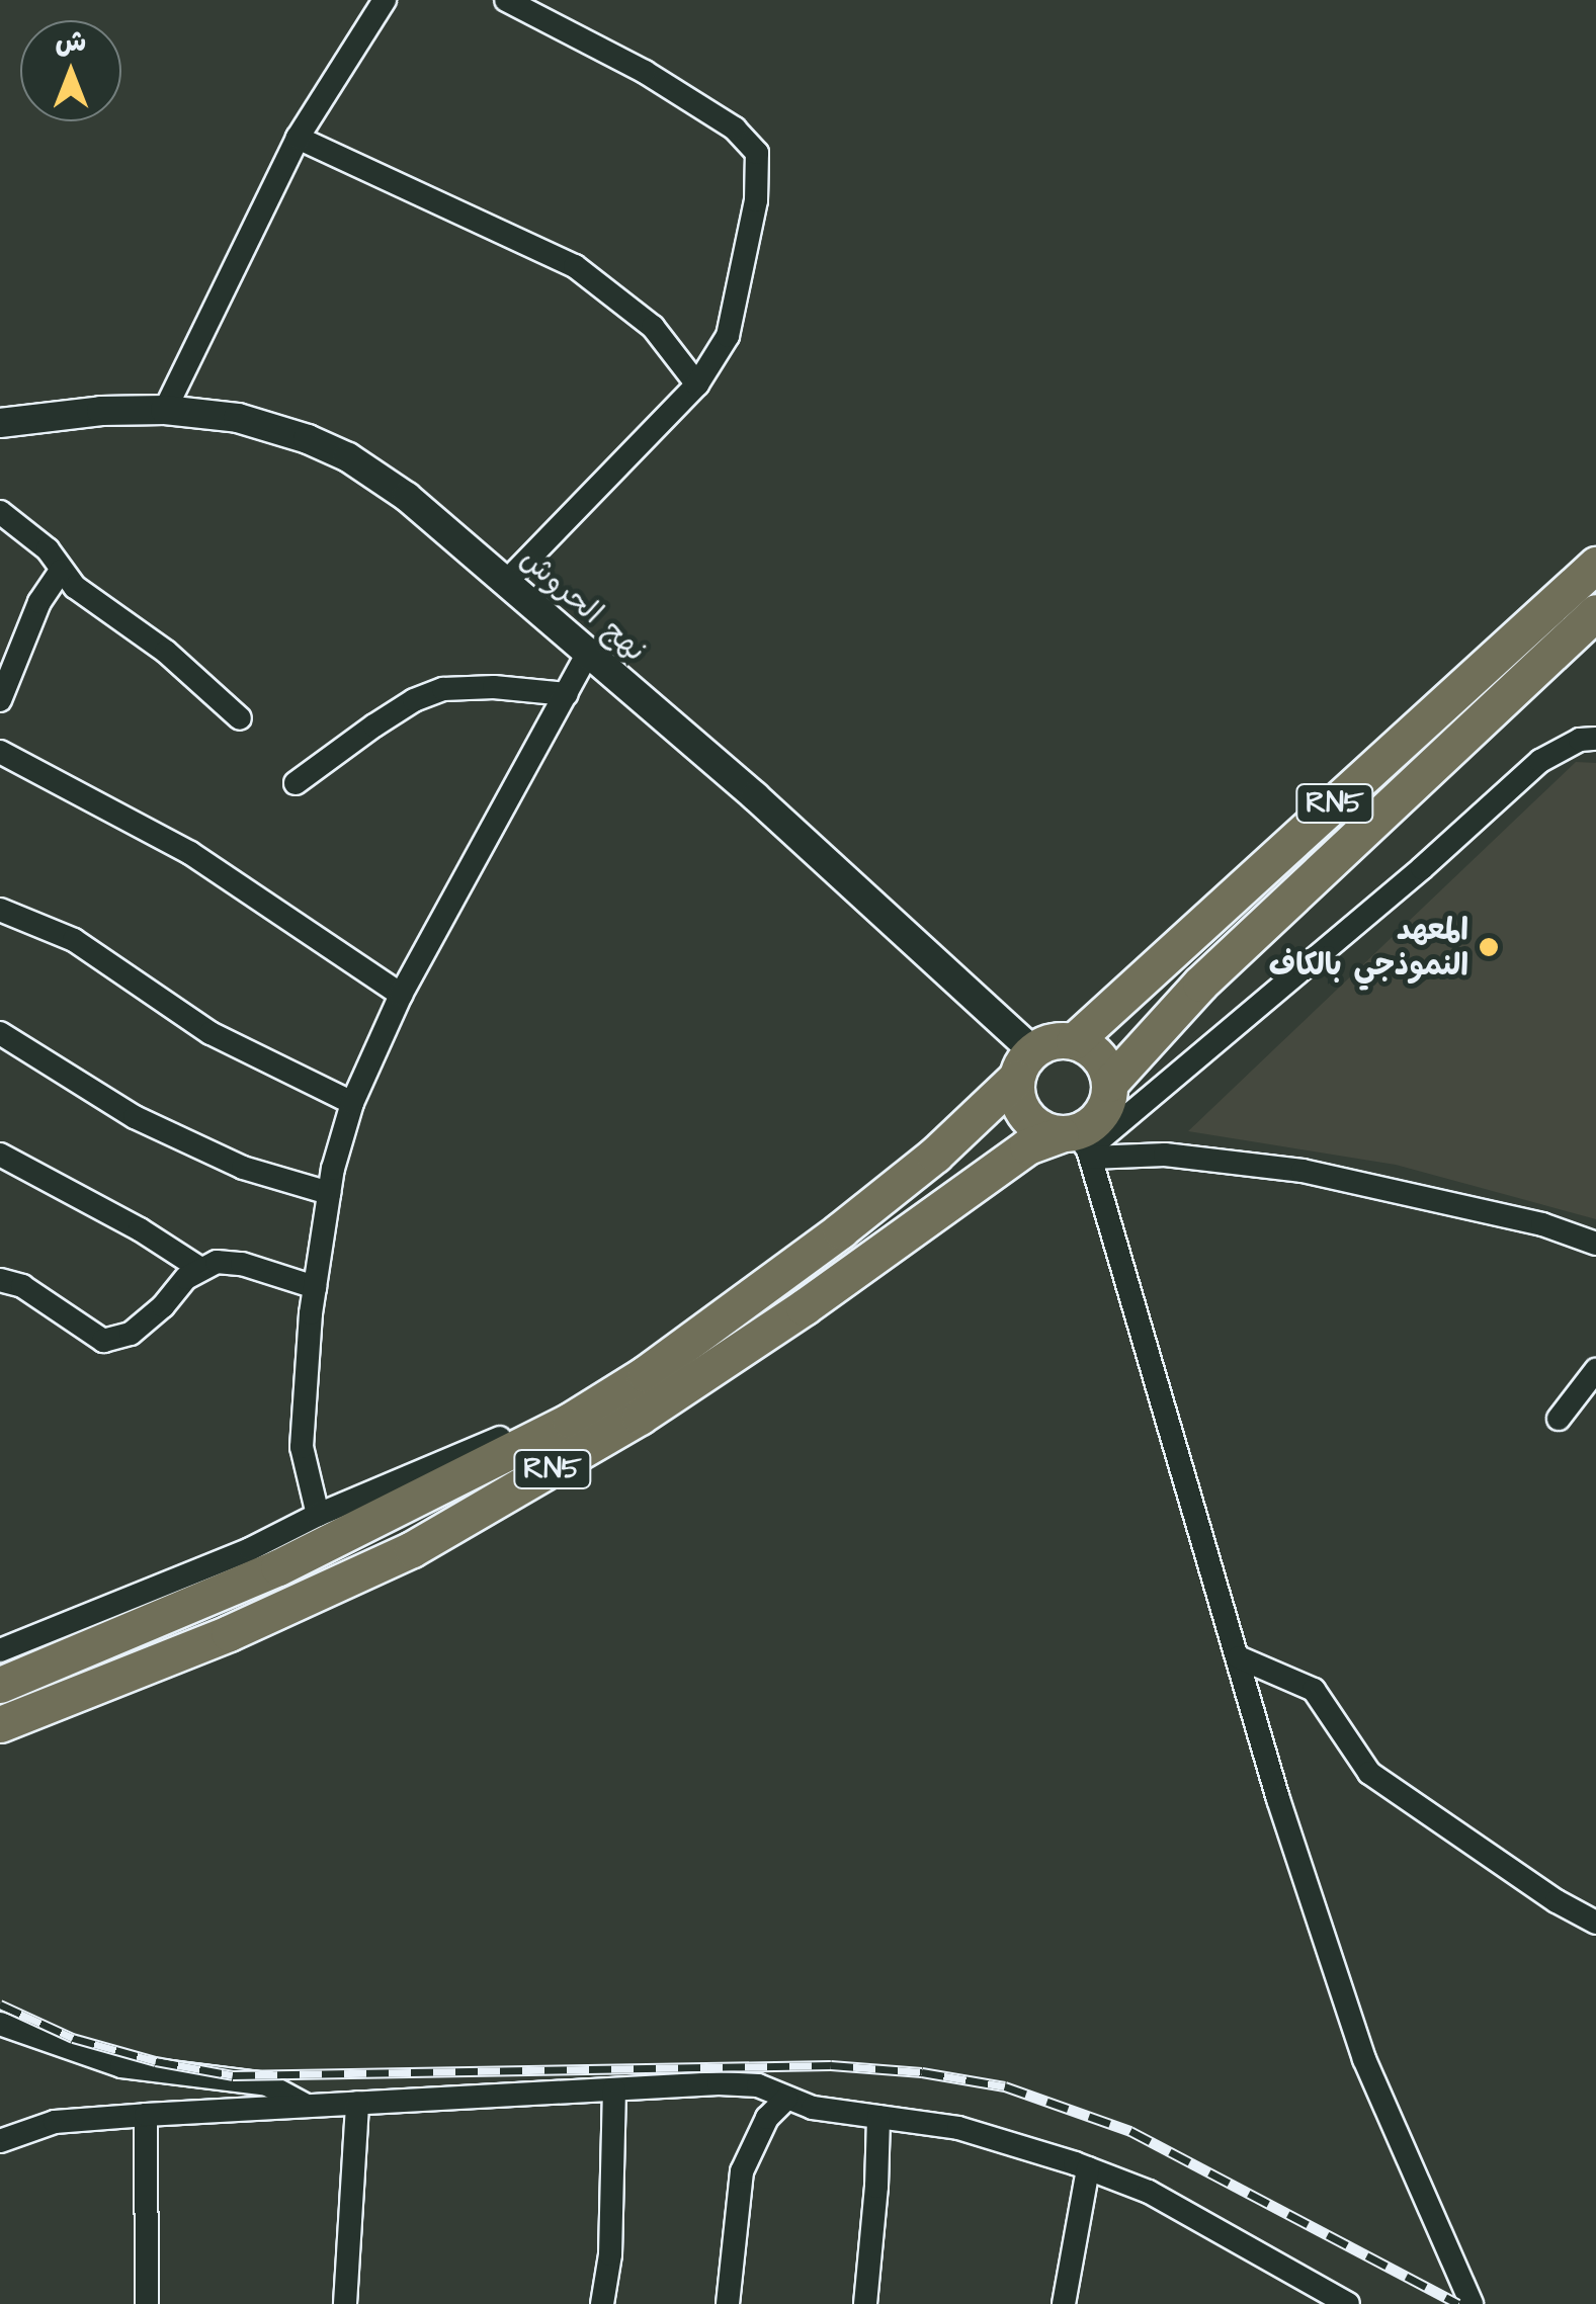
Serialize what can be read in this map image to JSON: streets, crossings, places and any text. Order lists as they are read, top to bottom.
{
  "streets": {
    "main road": ["RN5"],
    "street": ["نهج الحروش"]
  },
  "crossings": [
    ["نهج الحروش", "RN5"]
  ],
  "places": ["المعهد النموذجي بالكاف"],
  "north": "top"
}
